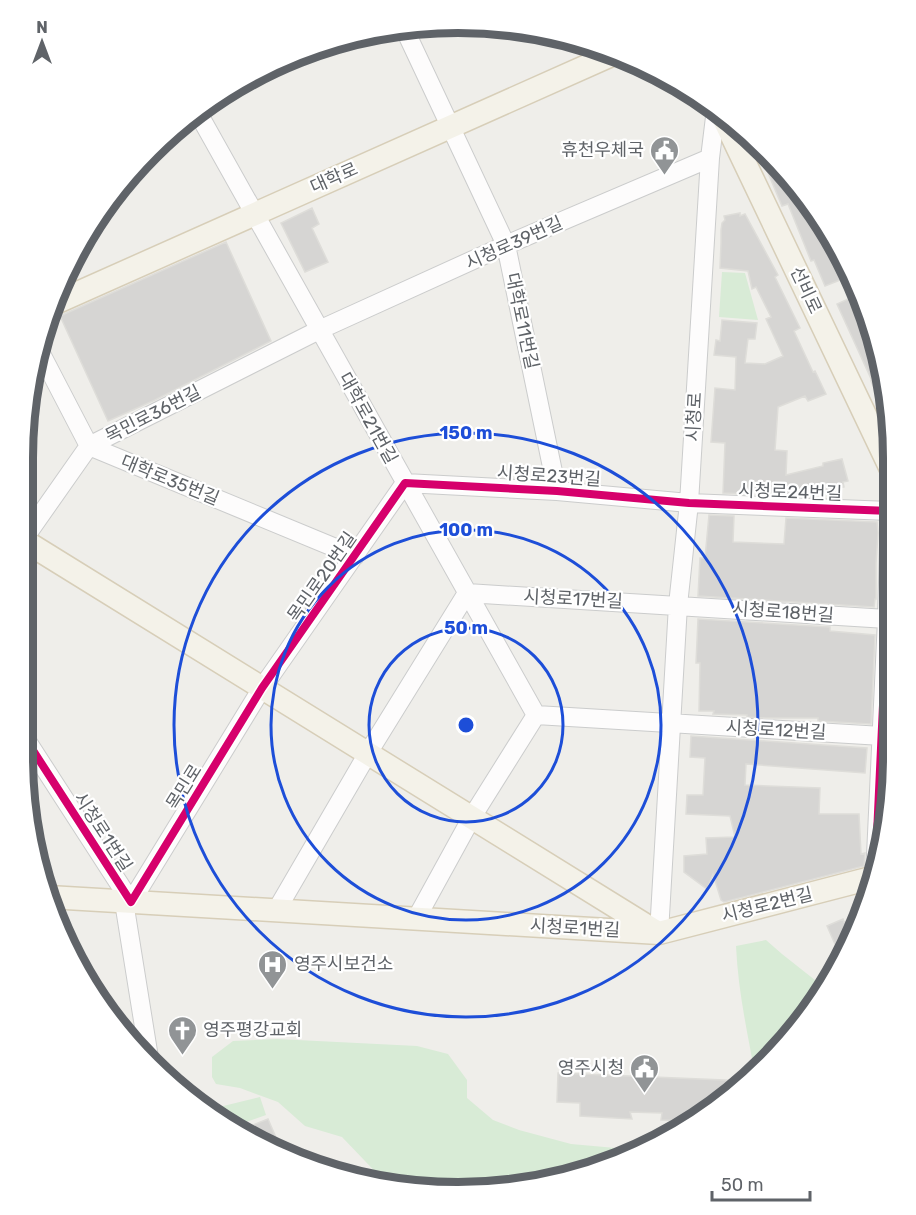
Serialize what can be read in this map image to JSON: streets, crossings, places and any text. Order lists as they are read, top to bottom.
{
  "streets": {
    "main road": [
      "대학로",
      "선비로",
      "시청로1번길",
      "시청로2번길"
    ],
    "street": [
      "시청로39번길",
      "대학로11번길",
      "목민로36번길",
      "시청로",
      "대학로21번길",
      "시청로23번길",
      "대학로35번길",
      "시청로24번길",
      "목민로20번길",
      "시청로17번길",
      "시청로18번길",
      "시청로12번길",
      "목민로"
    ]
  },
  "crossings": [
    ["대학로", "대학로11번길"],
    ["대학로", "대학로21번길"],
    ["시청로39번길", "대학로11번길"],
    ["시청로39번길", "목민로36번길"],
    ["시청로39번길", "시청로"],
    ["시청로39번길", "대학로21번길"],
    ["대학로11번길", "시청로23번길"],
    ["목민로36번길", "대학로21번길"],
    ["목민로36번길", "대학로35번길"],
    ["시청로", "시청로23번길"],
    ["시청로", "시청로24번길"],
    ["시청로", "시청로17번길"],
    ["시청로", "시청로18번길"],
    ["시청로", "시청로12번길"],
    ["시청로", "시청로1번길"],
    ["시청로", "시청로2번길"],
    ["대학로21번길", "시청로23번길"],
    ["대학로21번길", "목민로20번길"],
    ["대학로21번길", "시청로17번길"],
    ["시청로23번길", "시청로24번길"],
    ["시청로23번길", "목민로20번길"],
    ["대학로35번길", "목민로20번길"],
    ["목민로20번길", "목민로"],
    ["시청로17번길", "시청로18번길"],
    ["목민로", "시청로1번길"],
    ["시청로1번길", "시청로2번길"]
  ],
  "places": {
    "public building": ["휴천우체국", "영주시청"],
    "hospital": ["영주시보건소"],
    "church": ["영주평강교회"]
  },
  "scale_bar": "50 m",
  "north": "top",
  "rings": ["150 m", "100 m", "50 m"]
}
